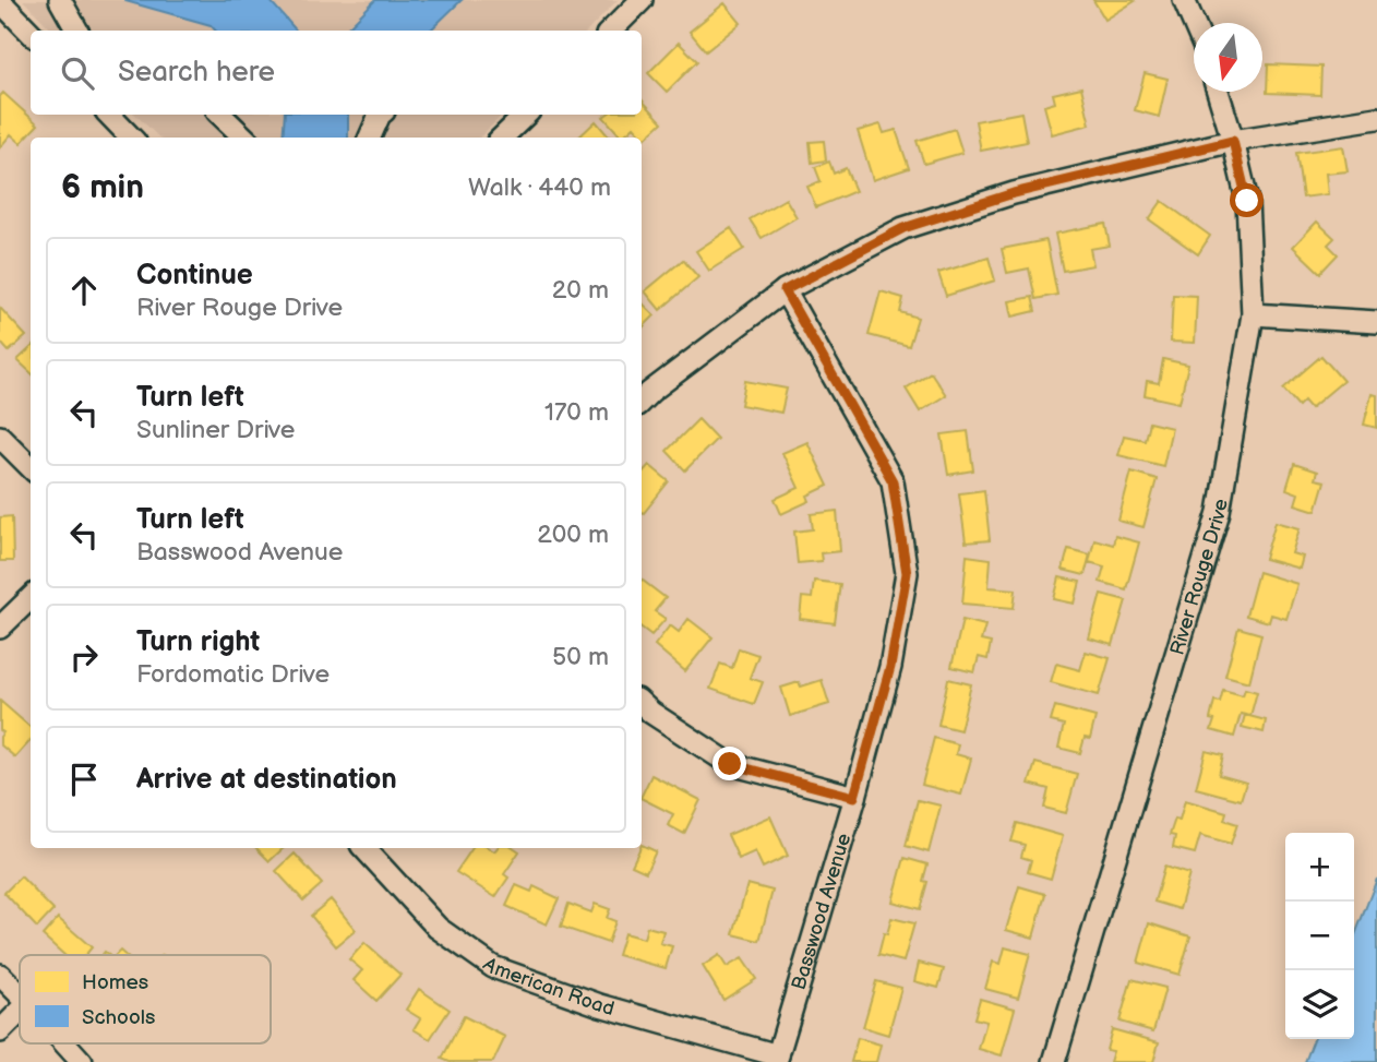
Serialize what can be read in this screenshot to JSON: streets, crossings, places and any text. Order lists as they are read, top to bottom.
{
  "streets": {
    "street": ["River Rouge Drive", "Basswood Avenue", "American Road"]
  },
  "crossings": [
    ["Basswood Avenue", "American Road"]
  ],
  "legend": ["Homes", "Schools"],
  "north": "bottom",
  "page": {
    "search": "Search here",
    "heading": ["6 min", "Walk · 440 m"],
    "list": [
      ["Continue", "River Rouge Drive", "20 m"],
      ["Turn left", "Sunliner Drive", "170 m"],
      ["Turn left", "Basswood Avenue", "200 m"],
      ["Turn right", "Fordomatic Drive", "50 m"],
      "Arrive at destination"
    ],
    "map_buttons": ["+", "−"]
  }
}
